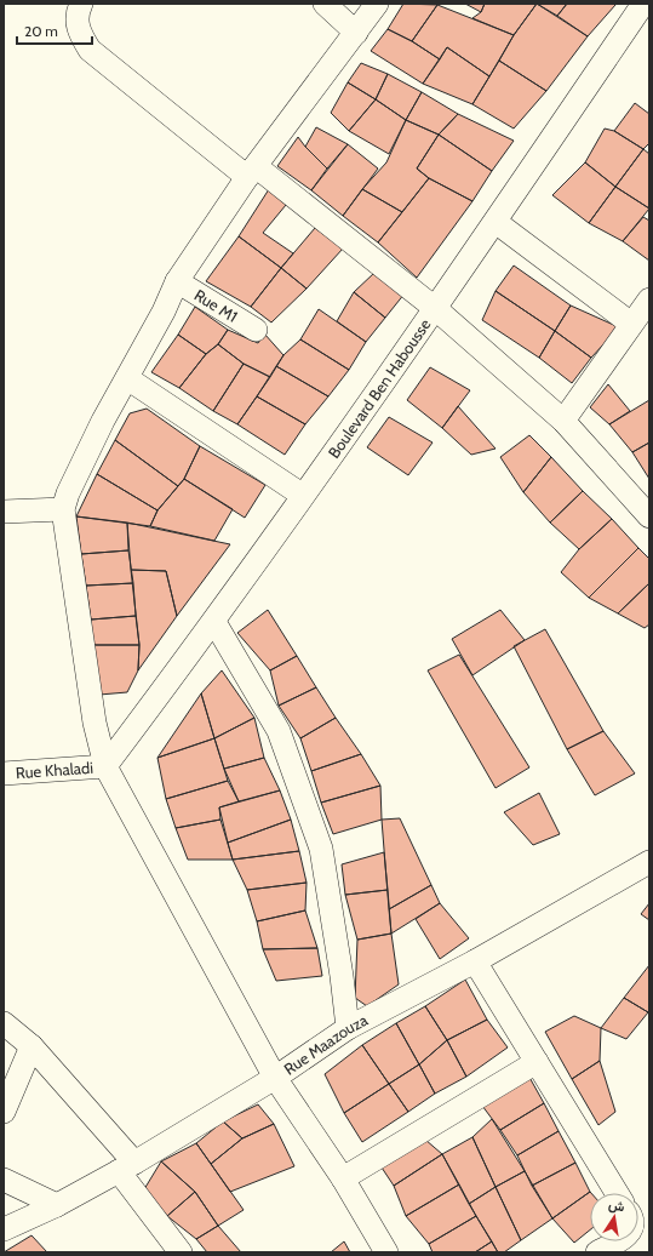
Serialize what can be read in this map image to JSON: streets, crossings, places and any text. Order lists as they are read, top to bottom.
{
  "streets": {
    "street": [
      "Rue M1",
      "Boulevard Ben Habousse",
      "Rue Khaladi",
      "Rue Maazouza"
    ]
  },
  "crossings": [
    ["Boulevard Ben Habousse", "Rue Khaladi"]
  ],
  "scale_bar": "20 m",
  "north": "top"
}
